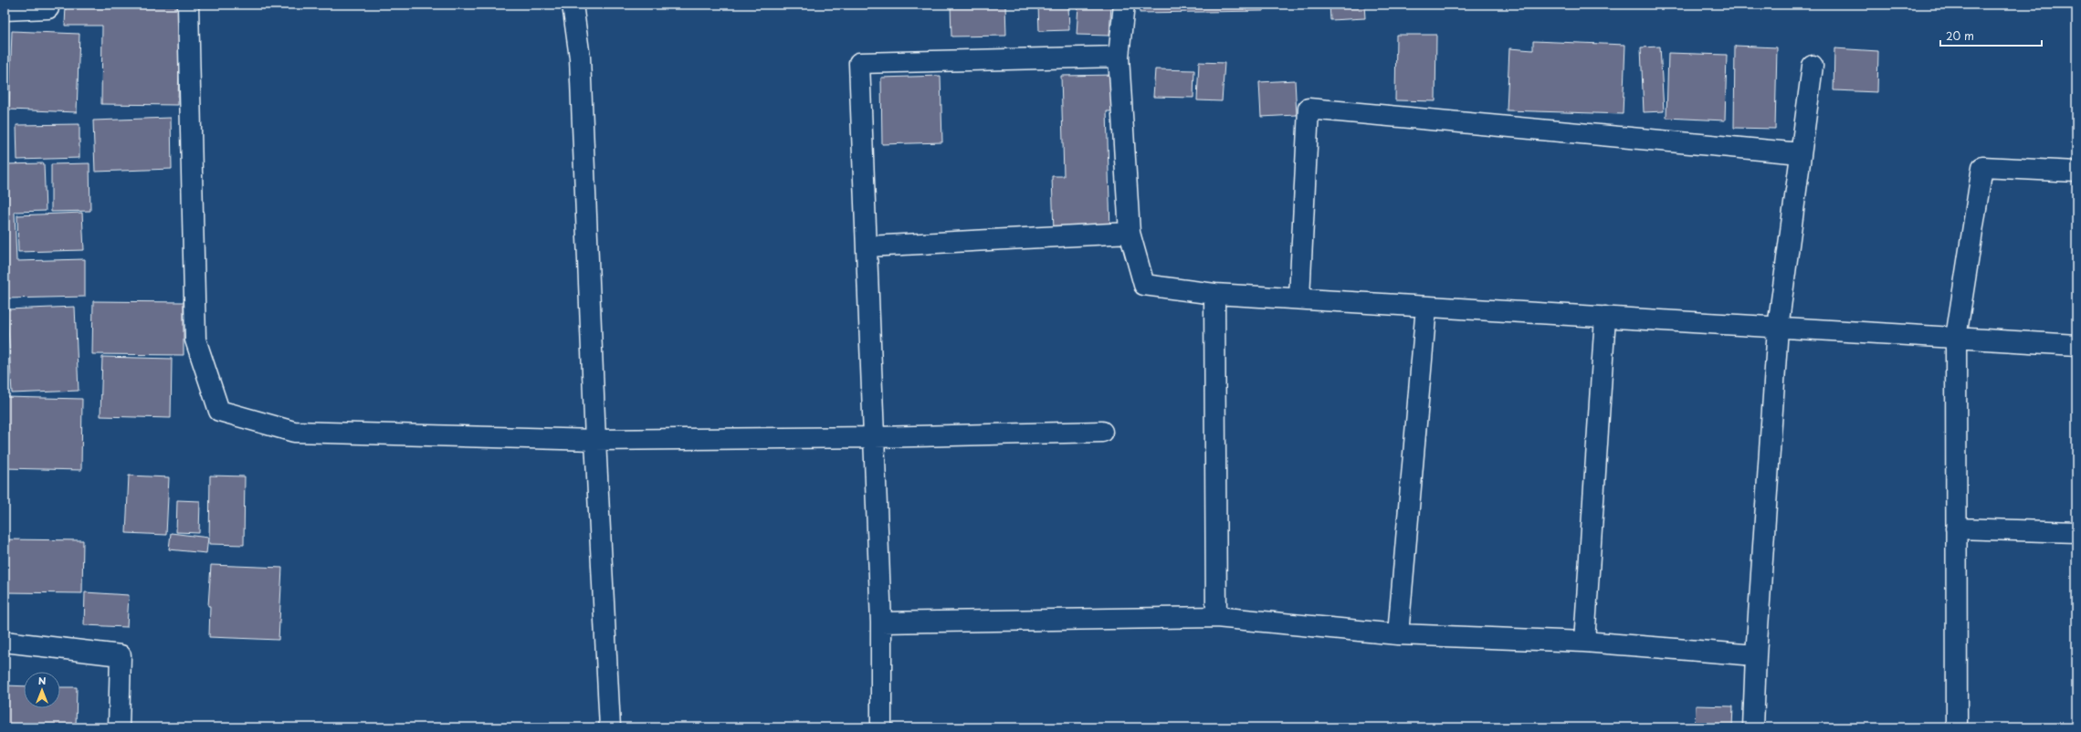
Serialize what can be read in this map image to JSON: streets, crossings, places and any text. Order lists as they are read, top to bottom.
{
  "scale_bar": "20 m",
  "north": "top"
}
